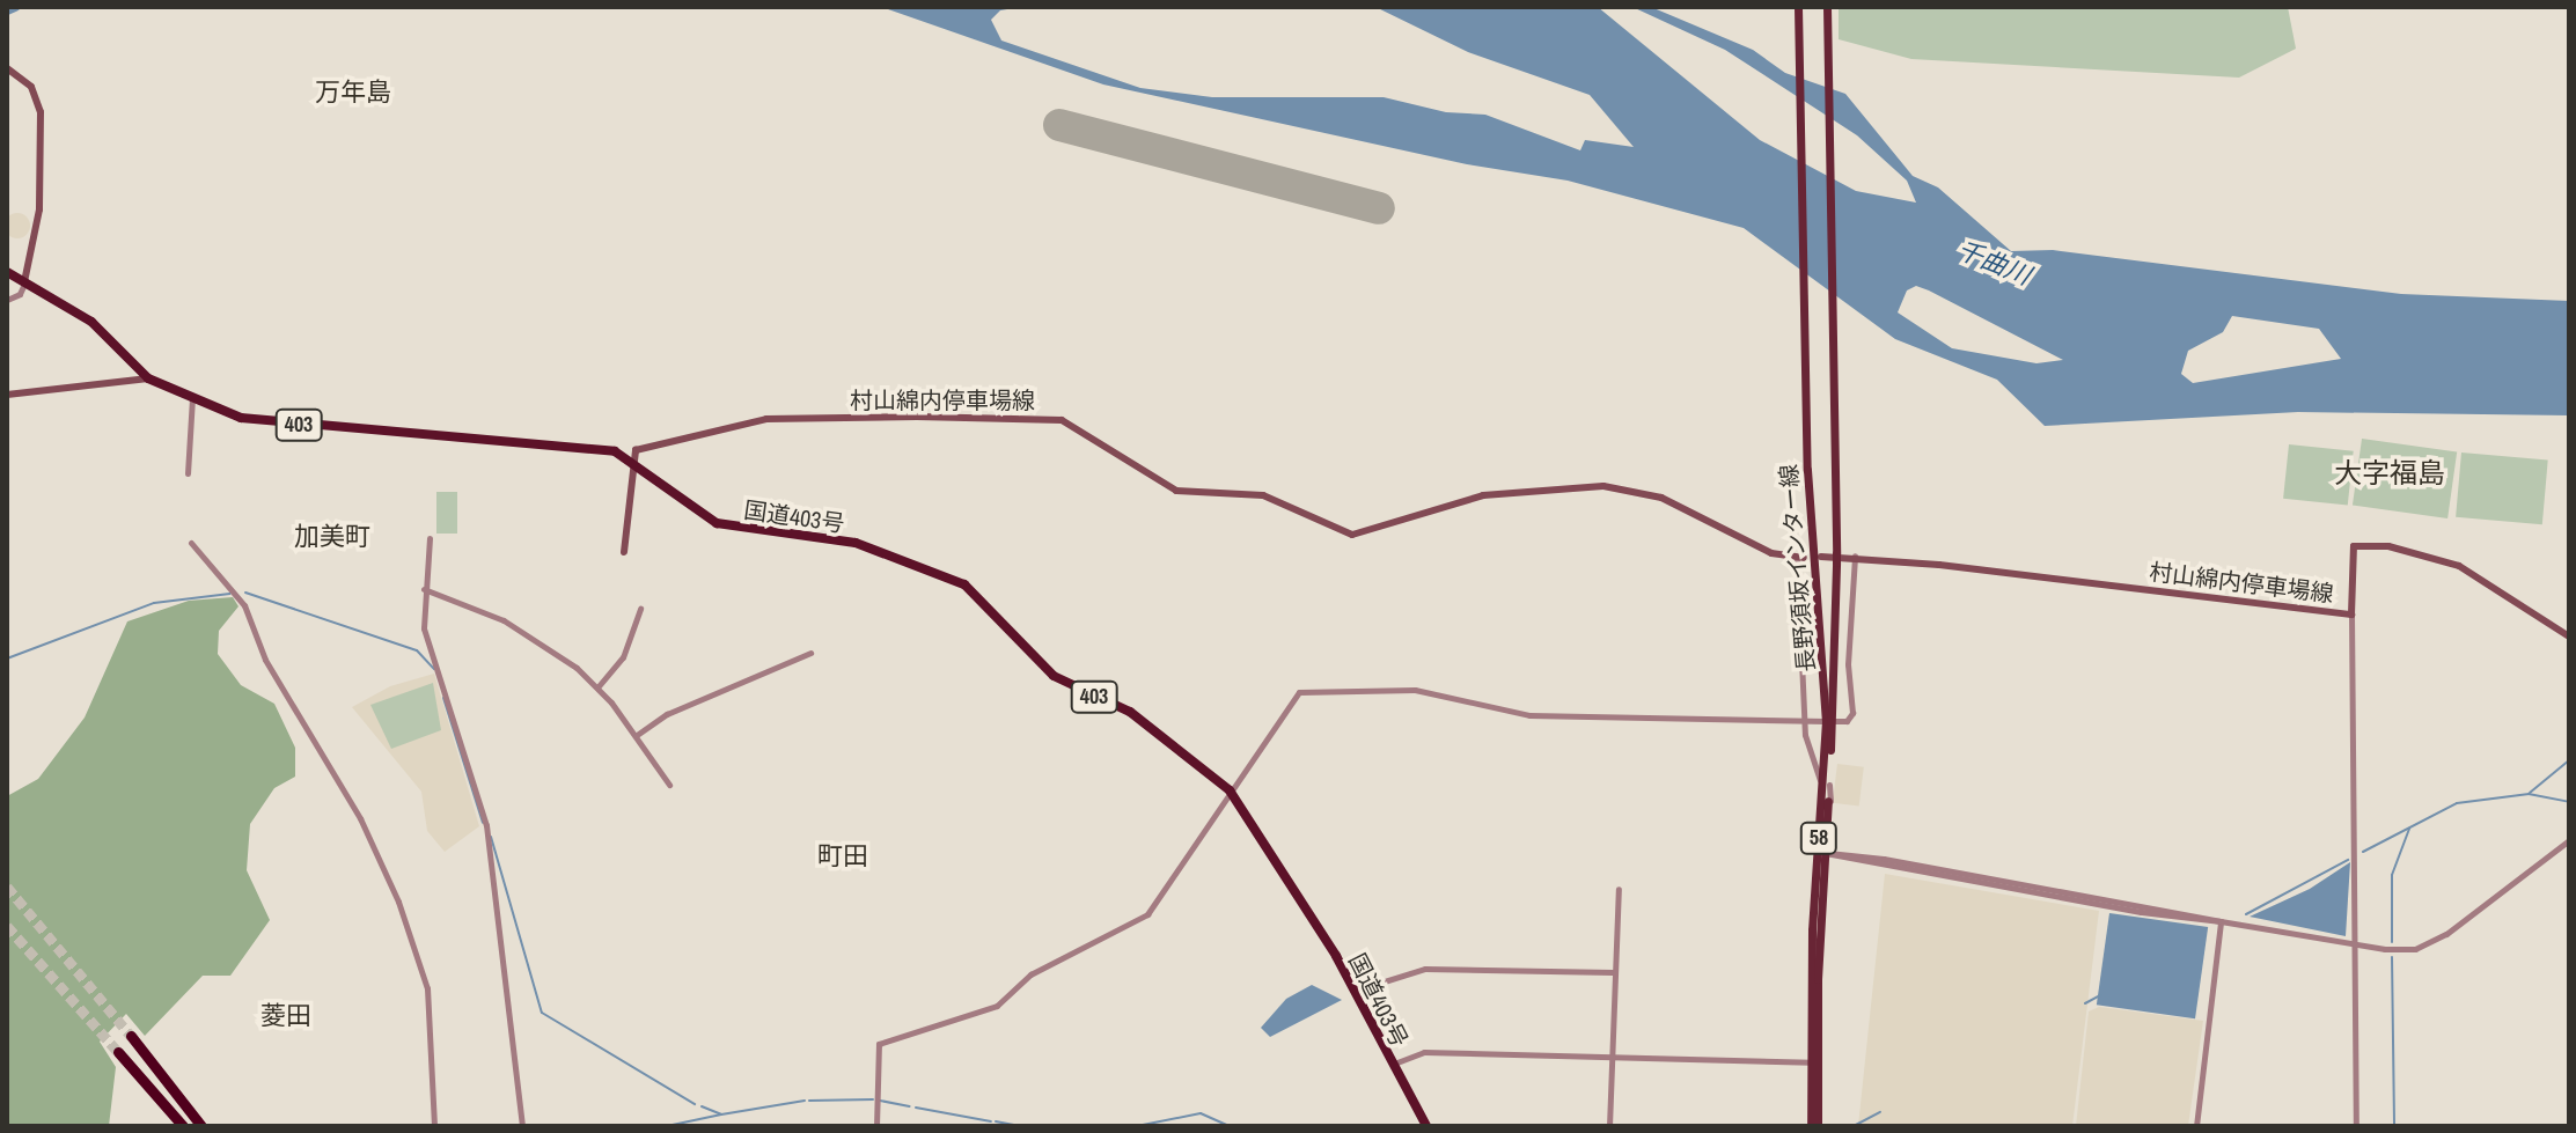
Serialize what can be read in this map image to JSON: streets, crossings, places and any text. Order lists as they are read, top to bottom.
{
  "streets": {
    "highway": ["403", "国道403号"],
    "main road": ["村山綿内停車場線", "長野須坂インター線", "58"]
  },
  "crossings": [
    ["村山綿内停車場線", "国道403号"]
  ],
  "districts": [
    "万年島",
    "大字福島",
    "加美町",
    "町田",
    "菱田"
  ],
  "water": ["千曲川"]
}
